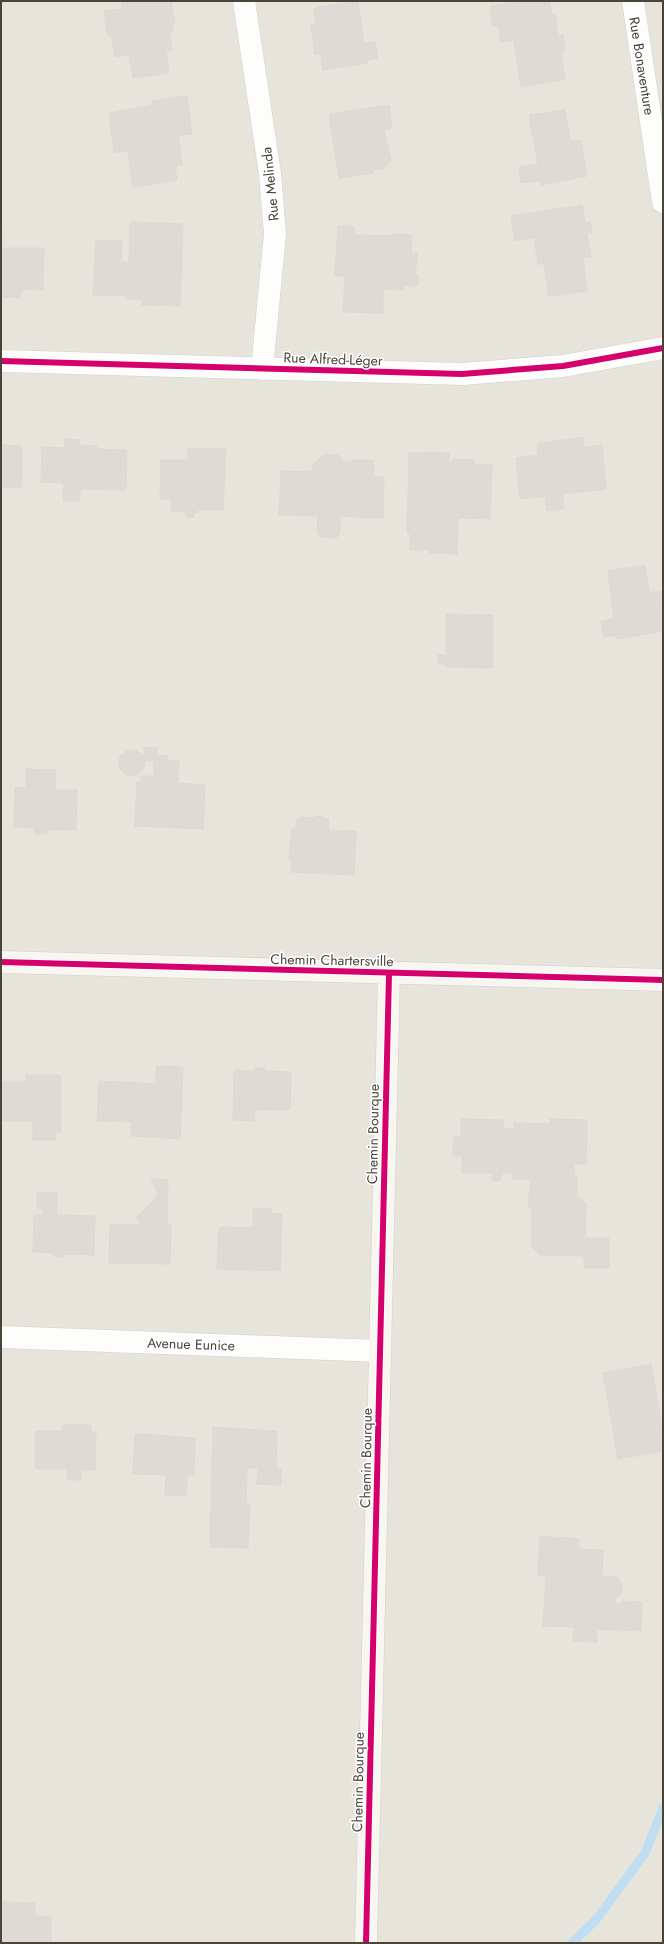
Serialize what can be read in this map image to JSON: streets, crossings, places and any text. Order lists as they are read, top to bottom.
{
  "streets": {
    "street": [
      "Rue Bonaventure",
      "Rue Melinda",
      "Rue Alfred-Léger",
      "Chemin Chartersville",
      "Chemin Bourque",
      "Avenue Eunice"
    ]
  },
  "crossings": [
    ["Rue Melinda", "Rue Alfred-Léger"],
    ["Chemin Chartersville", "Chemin Bourque"],
    ["Chemin Bourque", "Avenue Eunice"]
  ]
}
